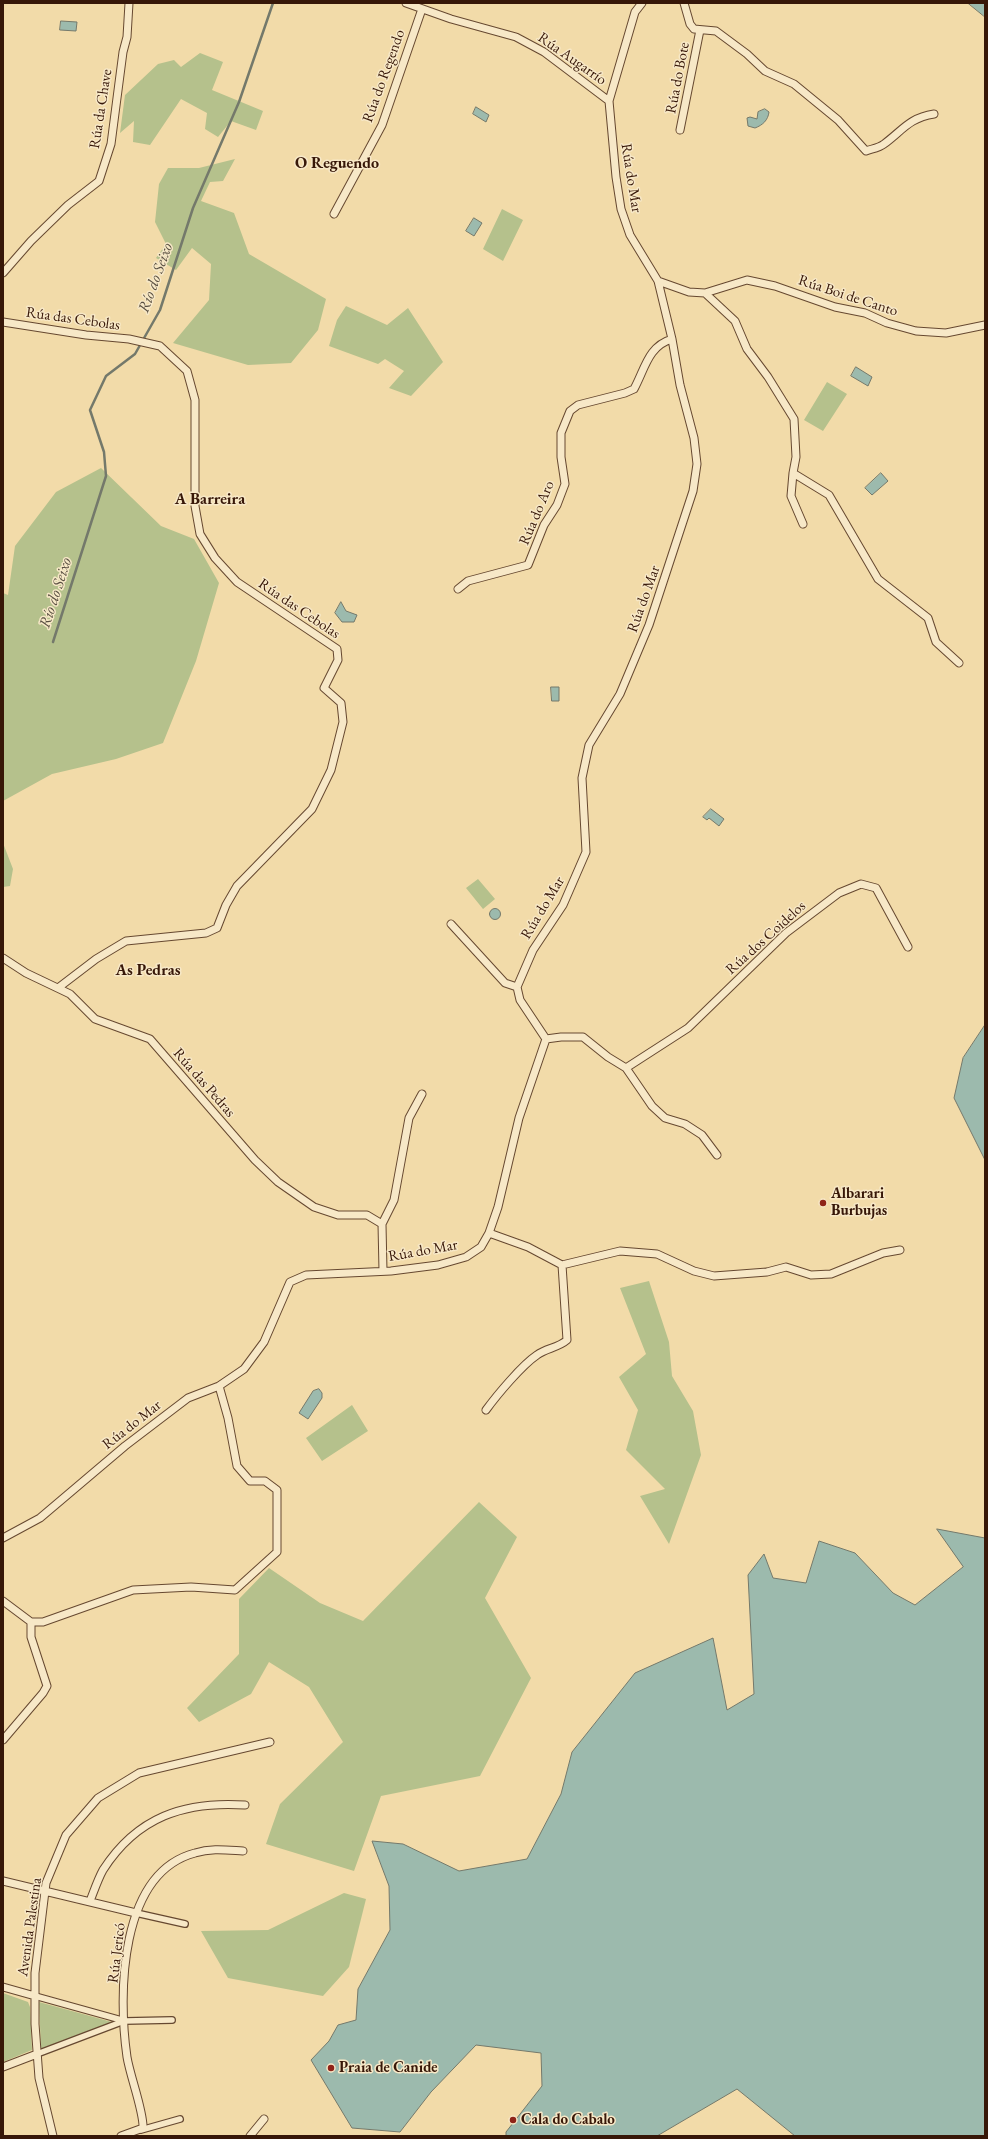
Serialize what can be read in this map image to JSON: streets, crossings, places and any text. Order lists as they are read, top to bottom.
{
  "streets": {
    "street": [
      "Rúa Augarrío",
      "Rúa do Regendo",
      "Rúa do Bote",
      "Rúa da Chave",
      "Rúa do Mar",
      "Rúa Boi de Canto",
      "Rúa das Cebolas",
      "Rúa do Aro",
      "Rúa dos Coidelos",
      "Rúa das Pedras",
      "Avenida Palestina",
      "Rúa Jericó"
    ]
  },
  "crossings": [
    ["Rúa Augarrío", "Rúa do Regendo"],
    ["Rúa Augarrío", "Rúa do Mar"],
    ["Rúa do Mar", "Rúa do Aro"],
    ["Rúa das Cebolas", "Rúa das Pedras"]
  ],
  "districts": ["O Reguendo", "A Barreira", "As Pedras"],
  "water": ["Río do Seixo"],
  "places": ["Albarari Burbujas", "Praia de Canide", "Cala do Cabalo"]
}
